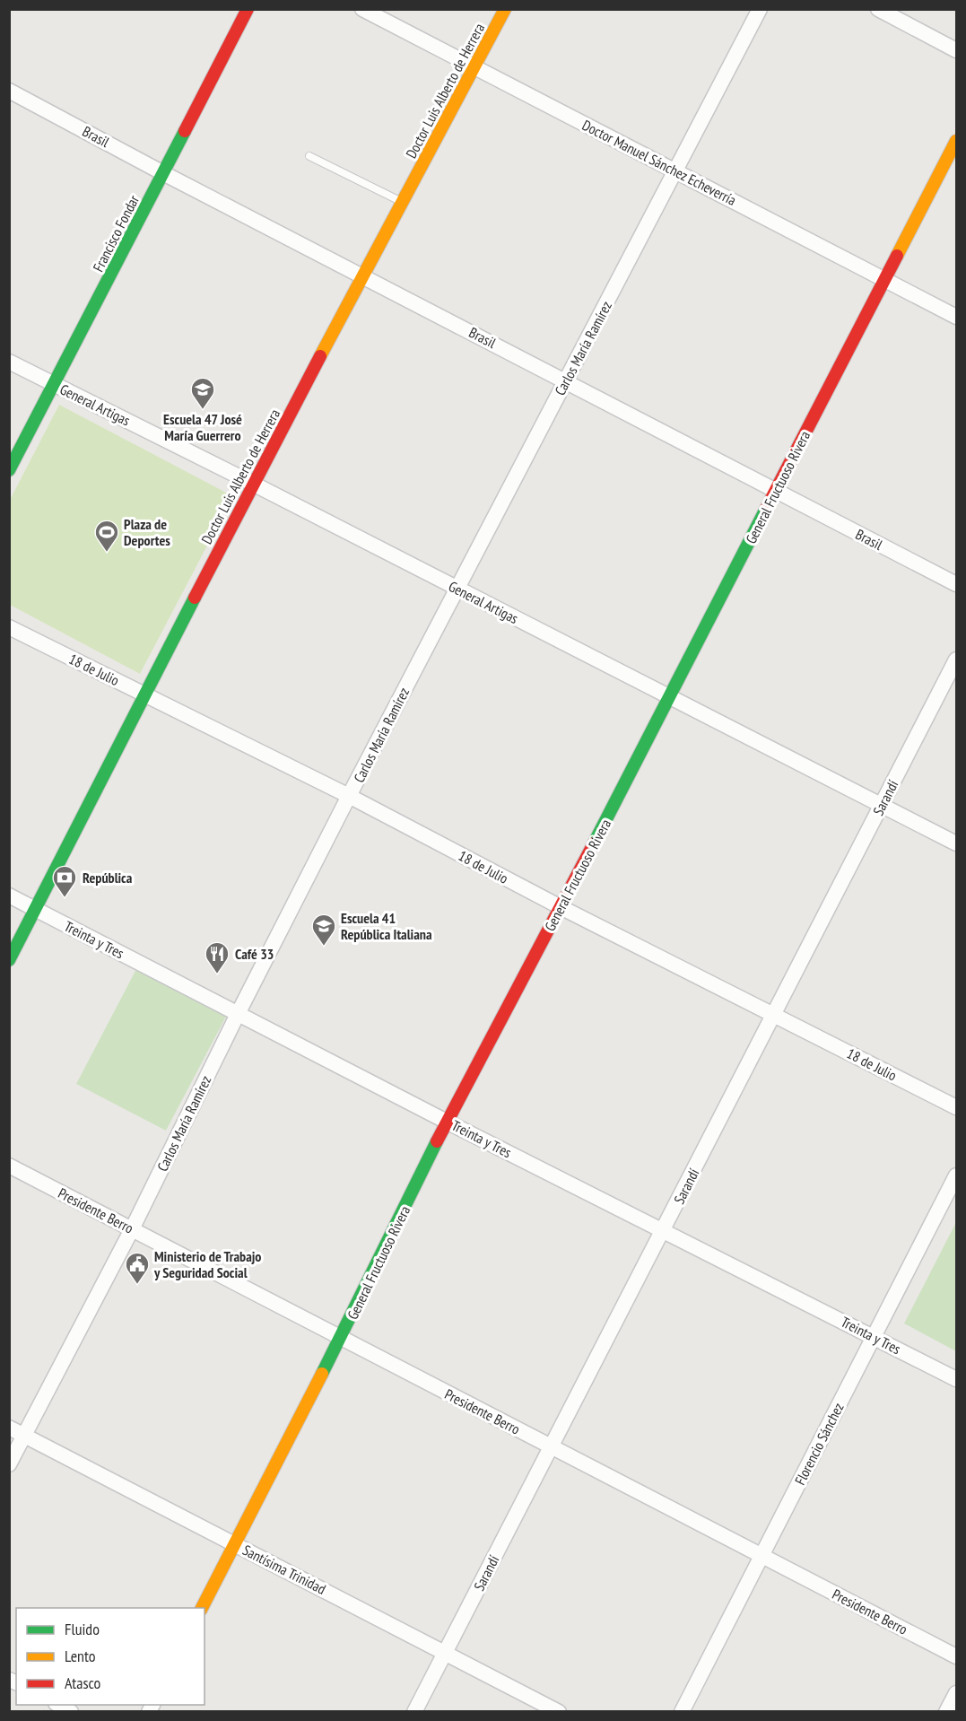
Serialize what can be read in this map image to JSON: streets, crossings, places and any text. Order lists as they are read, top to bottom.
{
  "streets": {
    "street": [
      "Doctor Luis Alberto de Herrera",
      "Brasil",
      "Doctor Manuel Sánchez Echeverría",
      "Francisco Fondar",
      "Carlos María Ramírez",
      "General Artigas",
      "General Fructuoso Rivera",
      "18 de Julio",
      "Sarandí",
      "Treinta y Tres",
      "Presidente Berro",
      "Florencio Sánchez",
      "Santísima Trinidad"
    ]
  },
  "crossings": [
    ["Doctor Luis Alberto de Herrera", "Brasil"],
    ["Doctor Luis Alberto de Herrera", "Doctor Manuel Sánchez Echeverría"],
    ["Doctor Luis Alberto de Herrera", "General Artigas"],
    ["Doctor Luis Alberto de Herrera", "18 de Julio"],
    ["Doctor Luis Alberto de Herrera", "Treinta y Tres"],
    ["Brasil", "Francisco Fondar"],
    ["Brasil", "Carlos María Ramírez"],
    ["Brasil", "General Fructuoso Rivera"],
    ["Doctor Manuel Sánchez Echeverría", "Carlos María Ramírez"],
    ["Doctor Manuel Sánchez Echeverría", "General Fructuoso Rivera"],
    ["Francisco Fondar", "General Artigas"],
    ["Carlos María Ramírez", "General Artigas"],
    ["Carlos María Ramírez", "18 de Julio"],
    ["Carlos María Ramírez", "Treinta y Tres"],
    ["Carlos María Ramírez", "Presidente Berro"],
    ["Carlos María Ramírez", "Santísima Trinidad"],
    ["General Artigas", "General Fructuoso Rivera"],
    ["General Artigas", "Sarandí"],
    ["General Fructuoso Rivera", "18 de Julio"],
    ["General Fructuoso Rivera", "Treinta y Tres"],
    ["General Fructuoso Rivera", "Presidente Berro"],
    ["General Fructuoso Rivera", "Santísima Trinidad"],
    ["18 de Julio", "Sarandí"],
    ["Sarandí", "Treinta y Tres"],
    ["Sarandí", "Presidente Berro"],
    ["Sarandí", "Santísima Trinidad"],
    ["Treinta y Tres", "Florencio Sánchez"],
    ["Presidente Berro", "Florencio Sánchez"]
  ],
  "places": {
    "school or university": ["Escuela 47 José María Guerrero", "Escuela 41 República Italiana"],
    "sports": ["Plaza de Deportes"],
    "bank": ["República"],
    "restaurant": ["Café 33"],
    "public building": ["Ministerio de Trabajo y Seguridad Social"]
  },
  "legend": ["Fluido", "Lento", "Atasco"]
}
